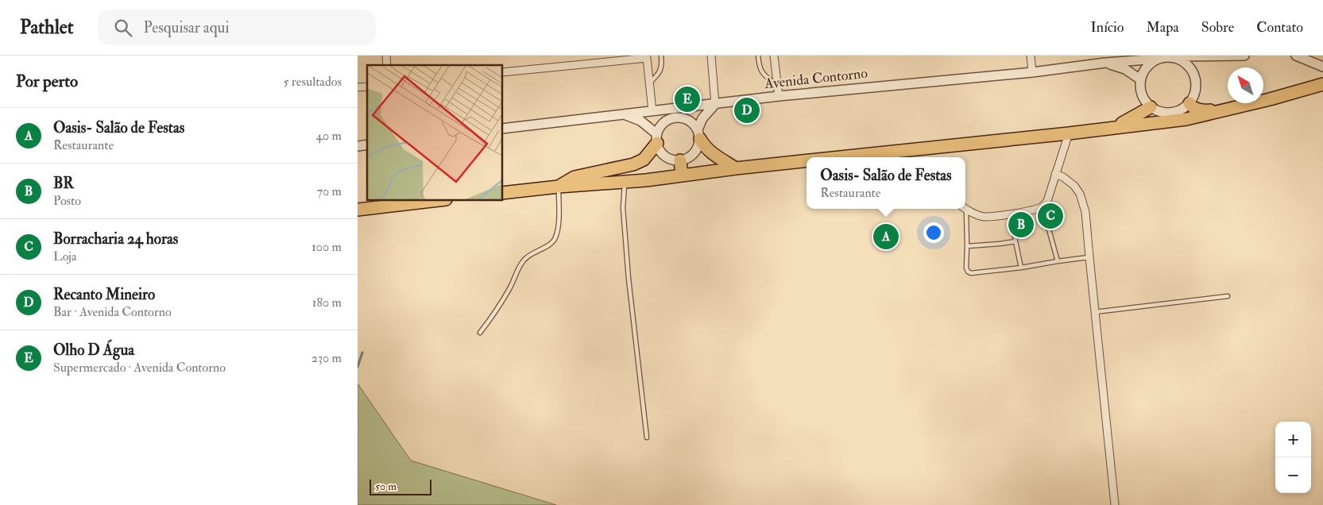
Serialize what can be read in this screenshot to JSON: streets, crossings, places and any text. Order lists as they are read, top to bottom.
{
  "streets": {
    "street": ["Avenida Contorno"]
  },
  "scale_bar": "50 m",
  "north": "top left",
  "page": {
    "header": "Pathlet",
    "search": "Pesquisar aqui",
    "nav": [
      "Início",
      "Mapa",
      "Sobre",
      "Contato"
    ],
    "heading": ["Por perto", "5 resultados"],
    "pins": [
      "E",
      "D",
      "C",
      "B",
      "A"
    ],
    "list": [
      {
        "mark": "A",
        "name": "Oasis- Salão de Festas",
        "note": "Restaurante",
        "value": "40 m"
      },
      {
        "mark": "B",
        "name": "BR",
        "note": "Posto",
        "value": "70 m"
      },
      {
        "mark": "C",
        "name": "Borracharia 24 horas",
        "note": "Loja",
        "value": "100 m"
      },
      {
        "mark": "D",
        "name": "Recanto Mineiro",
        "note": "Bar · Avenida Contorno",
        "value": "180 m"
      },
      {
        "mark": "E",
        "name": "Olho D Água",
        "note": "Supermercado · Avenida Contorno",
        "value": "230 m"
      }
    ],
    "popup": ["Oasis- Salão de Festas", "Restaurante"],
    "map_buttons": ["+", "−"],
    "scale": "50 m"
  }
}
